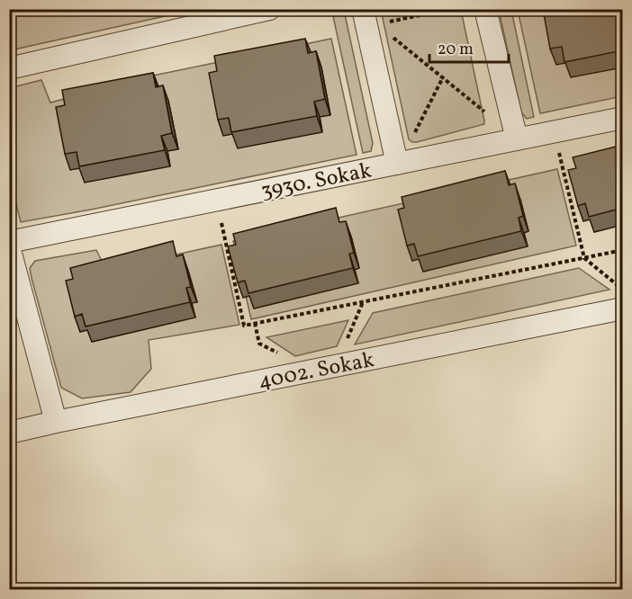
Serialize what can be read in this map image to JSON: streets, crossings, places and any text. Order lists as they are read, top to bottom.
{
  "streets": {
    "street": ["3930. Sokak", "4002. Sokak"]
  },
  "scale_bar": "20 m"
}
